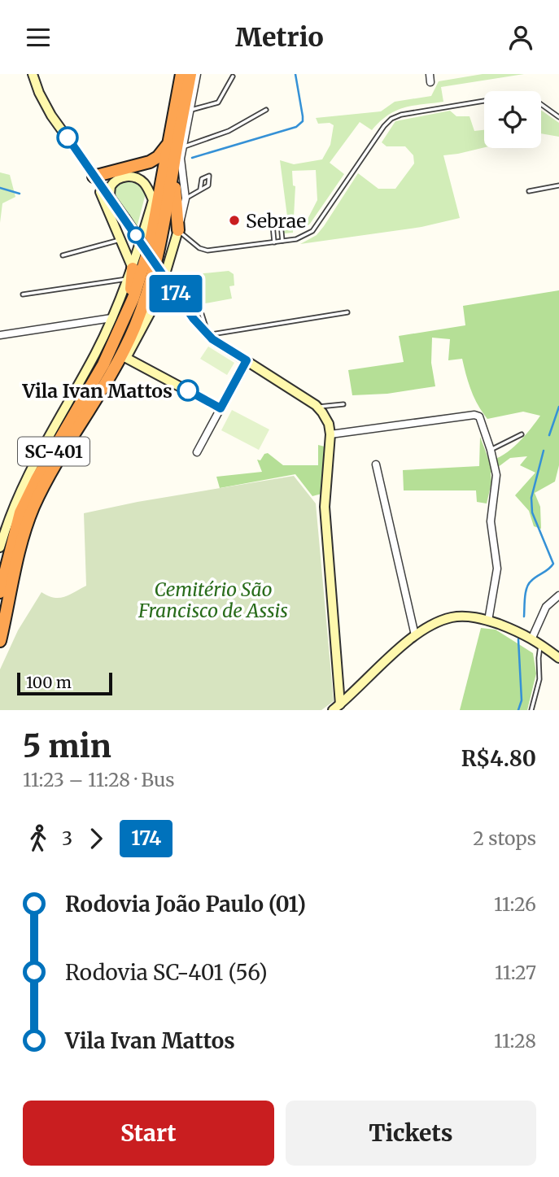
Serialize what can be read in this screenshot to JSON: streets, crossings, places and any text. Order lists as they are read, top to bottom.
{
  "streets": {
    "highway": ["SC-401"]
  },
  "parks": ["Cemitério São Francisco de Assis"],
  "places": ["Sebrae", "Vila Ivan Mattos"],
  "lines": ["bus line 174"],
  "scale_bar": "100 m",
  "page": {
    "header": "Metrio",
    "on_map": "174",
    "scale": "100 m",
    "heading": ["5 min", "11:23 – 11:28 · Bus", "R$4.80"],
    "legs": ["3", "174", "2 stops"],
    "list": [
      {
        "name": "Rodovia João Paulo (01)",
        "value": "11:26"
      },
      {
        "name": "Rodovia SC-401 (56)",
        "value": "11:27"
      },
      {
        "name": "Vila Ivan Mattos",
        "value": "11:28"
      }
    ],
    "buttons": ["Start", "Tickets"]
  }
}
